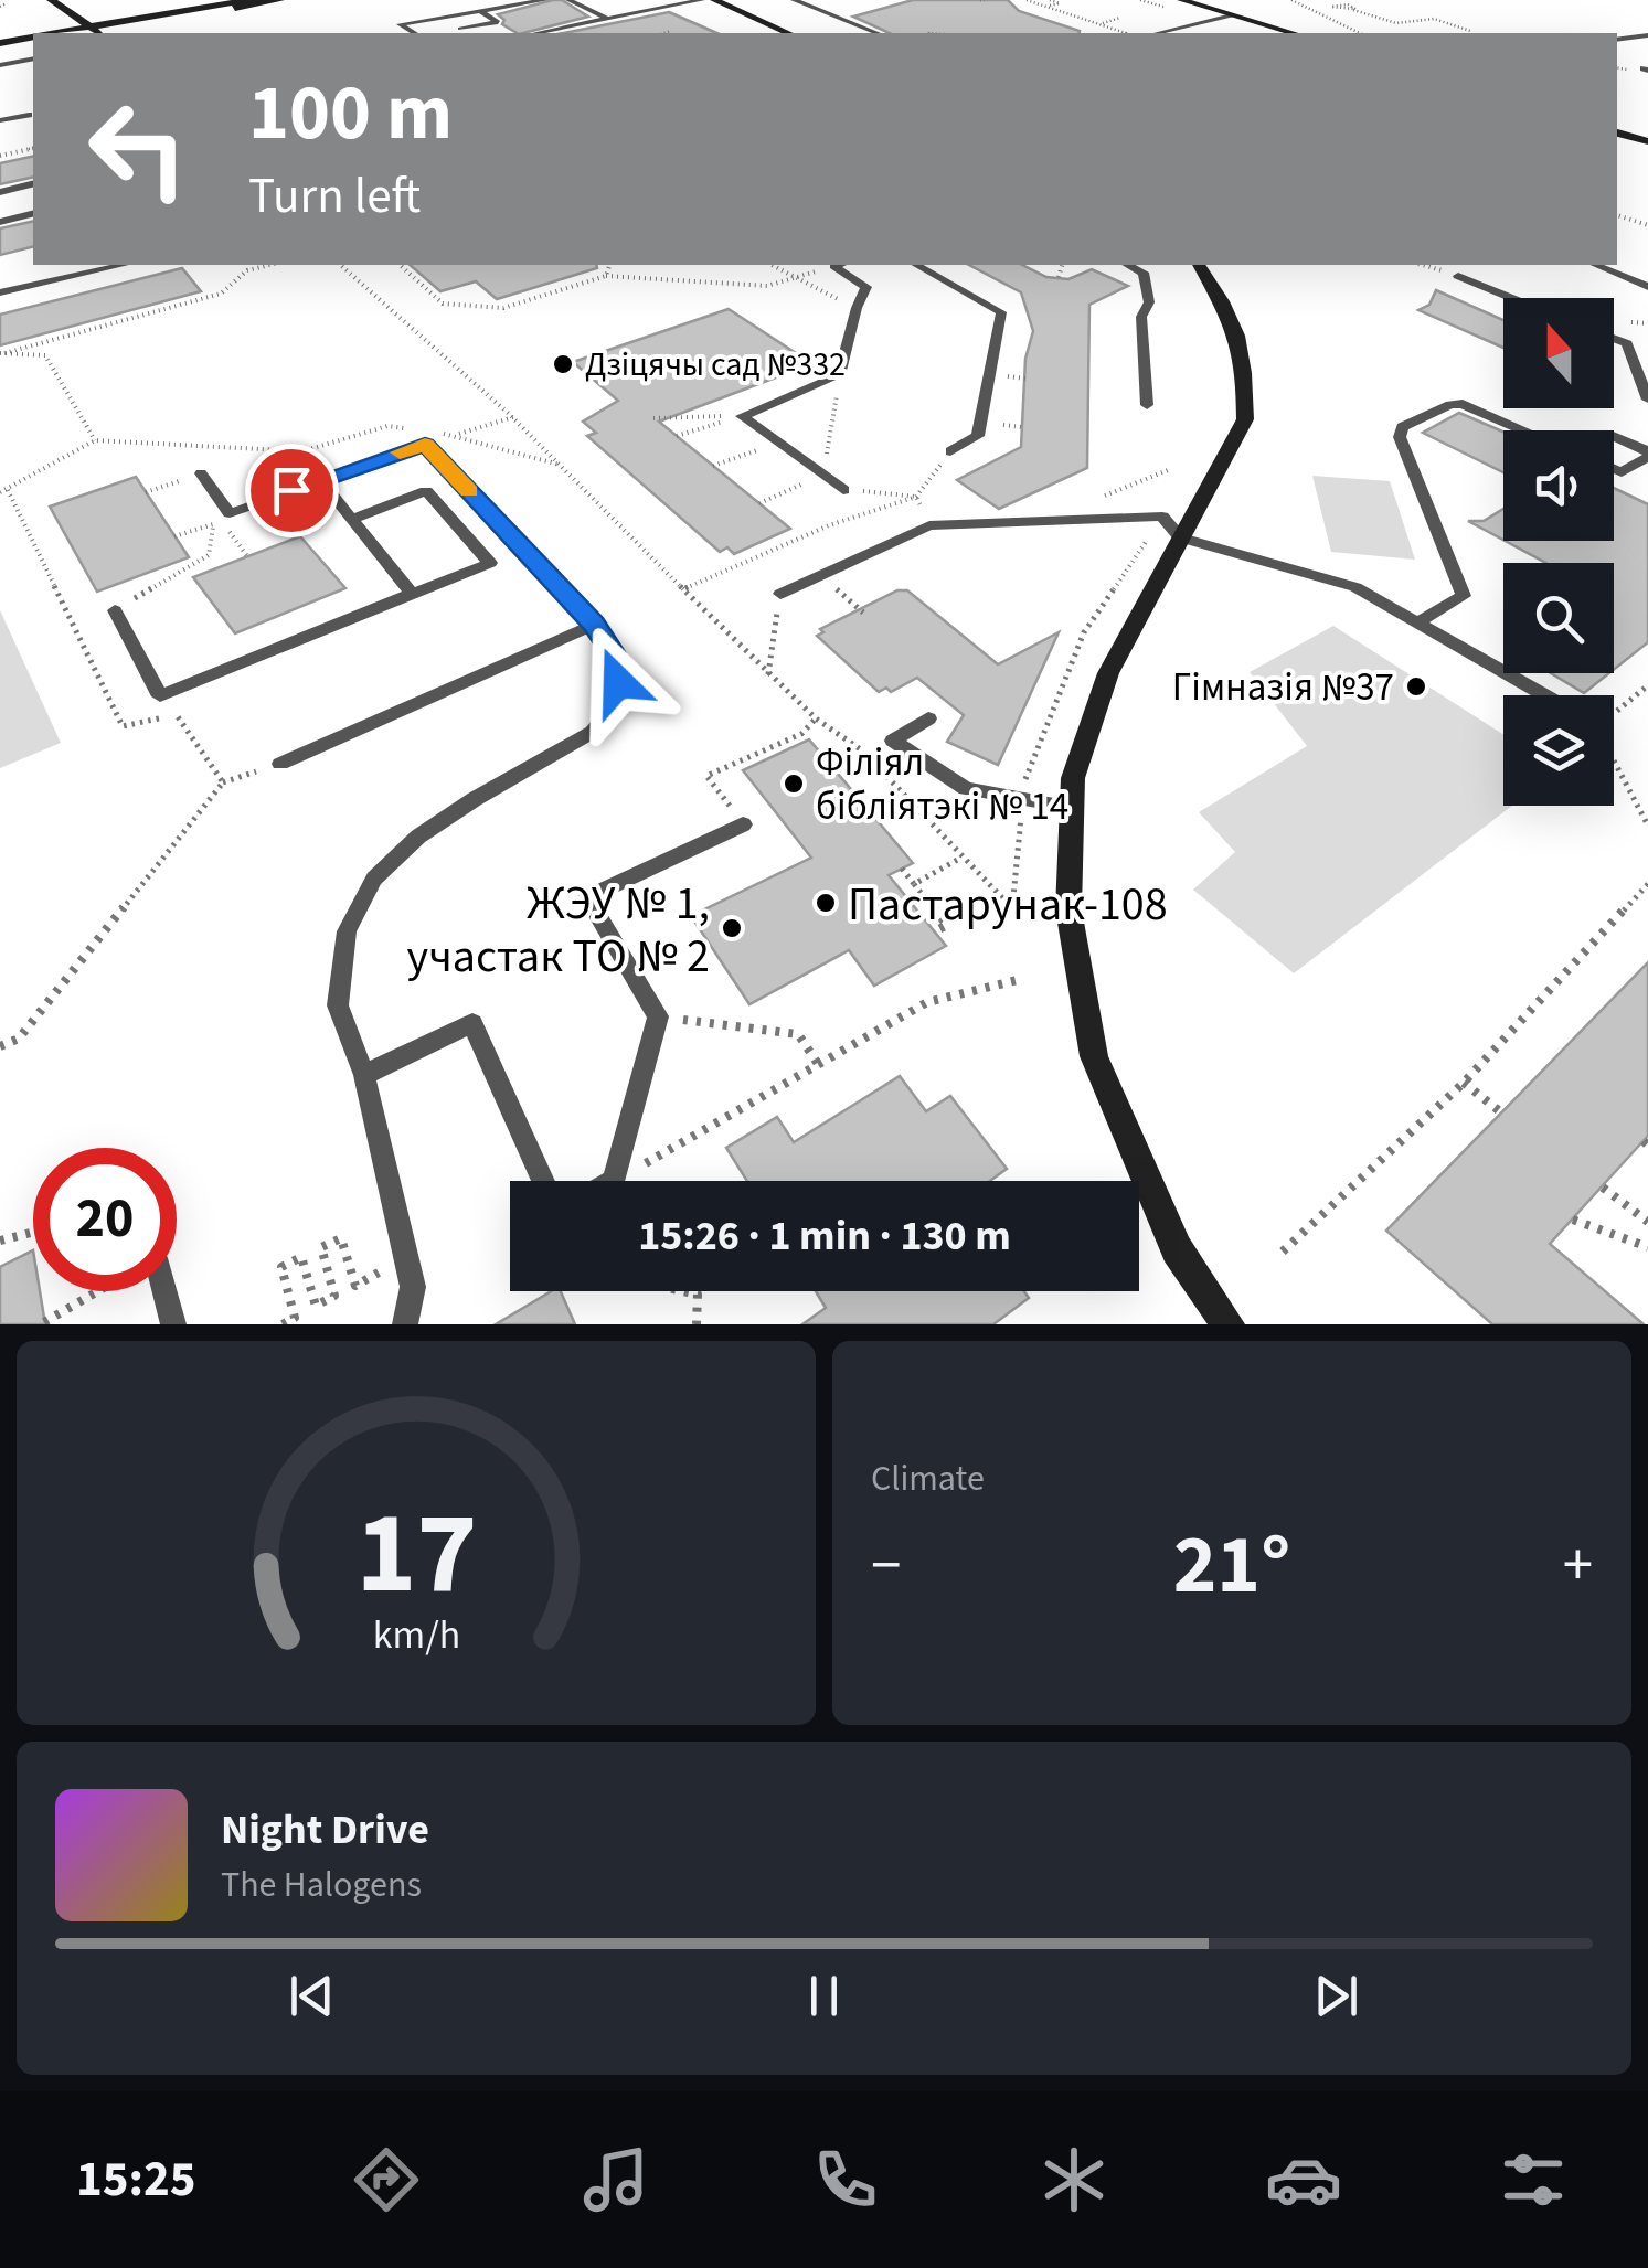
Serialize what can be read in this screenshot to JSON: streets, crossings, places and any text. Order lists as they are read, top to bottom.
{
  "places": [
    "Дзіцячы сад №332",
    "Гімназія №37",
    "Філіял бібліятэкі № 14",
    "Пастарунак-108",
    "ЖЭУ № 1, участак ТО № 2"
  ],
  "north": "top",
  "page": {
    "turn": ["100 m", "Turn left"],
    "limit": "20",
    "trip": "15:26 · 1 min · 130 m",
    "tile": "Climate",
    "heat": ["−", "21°", "+"],
    "song": ["Night Drive", "The Halogens"],
    "tabs": "15:25",
    "gauge": ["17", "km/h"]
  }
}
